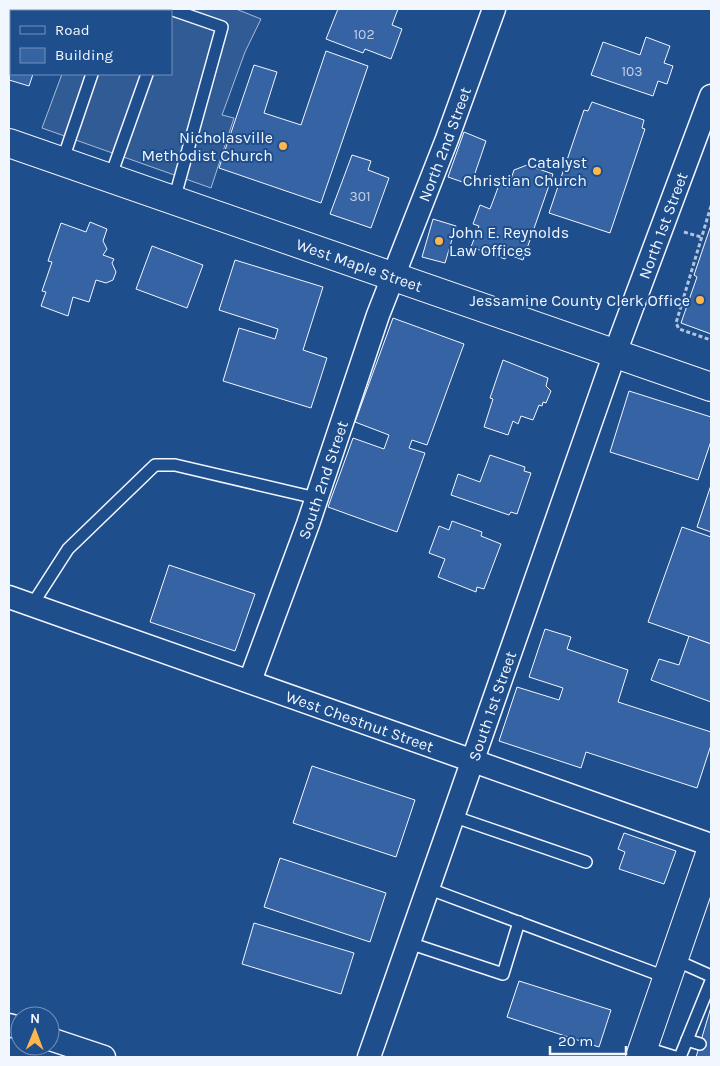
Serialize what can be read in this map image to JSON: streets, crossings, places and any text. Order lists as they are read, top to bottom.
{
  "streets": {
    "main road": ["West Maple Street"],
    "street": [
      "North 2nd Street",
      "North 1st Street",
      "South 2nd Street",
      "South 1st Street",
      "West Chestnut Street"
    ]
  },
  "crossings": [
    ["North 2nd Street", "West Maple Street"],
    ["North 2nd Street", "South 2nd Street"],
    ["North 1st Street", "West Maple Street"],
    ["North 1st Street", "South 1st Street"],
    ["West Maple Street", "South 2nd Street"],
    ["West Maple Street", "South 1st Street"],
    ["South 2nd Street", "West Chestnut Street"],
    ["South 1st Street", "West Chestnut Street"]
  ],
  "places": [
    "Nicholasville Methodist Church",
    "Catalyst Christian Church",
    "John E. Reynolds Law Offices",
    "Jessamine County Clerk Office"
  ],
  "house_numbers": ["102", "103", "301"],
  "legend": ["Road", "Building"],
  "scale_bar": "20 m",
  "north": "top"
}
